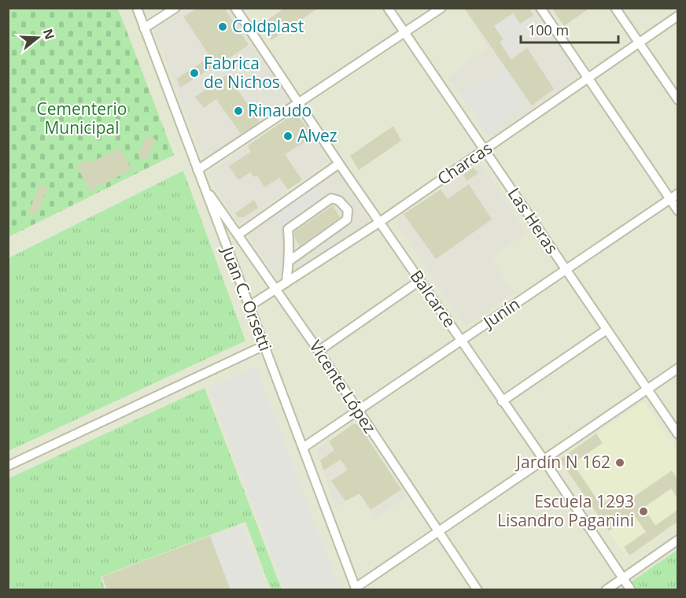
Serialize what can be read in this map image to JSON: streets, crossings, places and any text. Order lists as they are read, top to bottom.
{
  "streets": {
    "street": [
      "Charcas",
      "Las Heras",
      "Juan C. Orsetti",
      "Balcarce",
      "Junín",
      "Vicente López"
    ]
  },
  "crossings": [
    ["Charcas", "Las Heras"],
    ["Charcas", "Juan C. Orsetti"],
    ["Charcas", "Balcarce"],
    ["Charcas", "Vicente López"],
    ["Las Heras", "Junín"],
    ["Juan C. Orsetti", "Junín"],
    ["Juan C. Orsetti", "Vicente López"],
    ["Balcarce", "Junín"],
    ["Junín", "Vicente López"]
  ],
  "parks": ["Cementerio Municipal"],
  "places": [
    "Coldplast",
    "Fabrica de Nichos",
    "Rinaudo",
    "Alvez",
    "Jardín N 162",
    "Escuela 1293 Lisandro Paganini"
  ],
  "scale_bar": "100 m",
  "north": "right"
}
